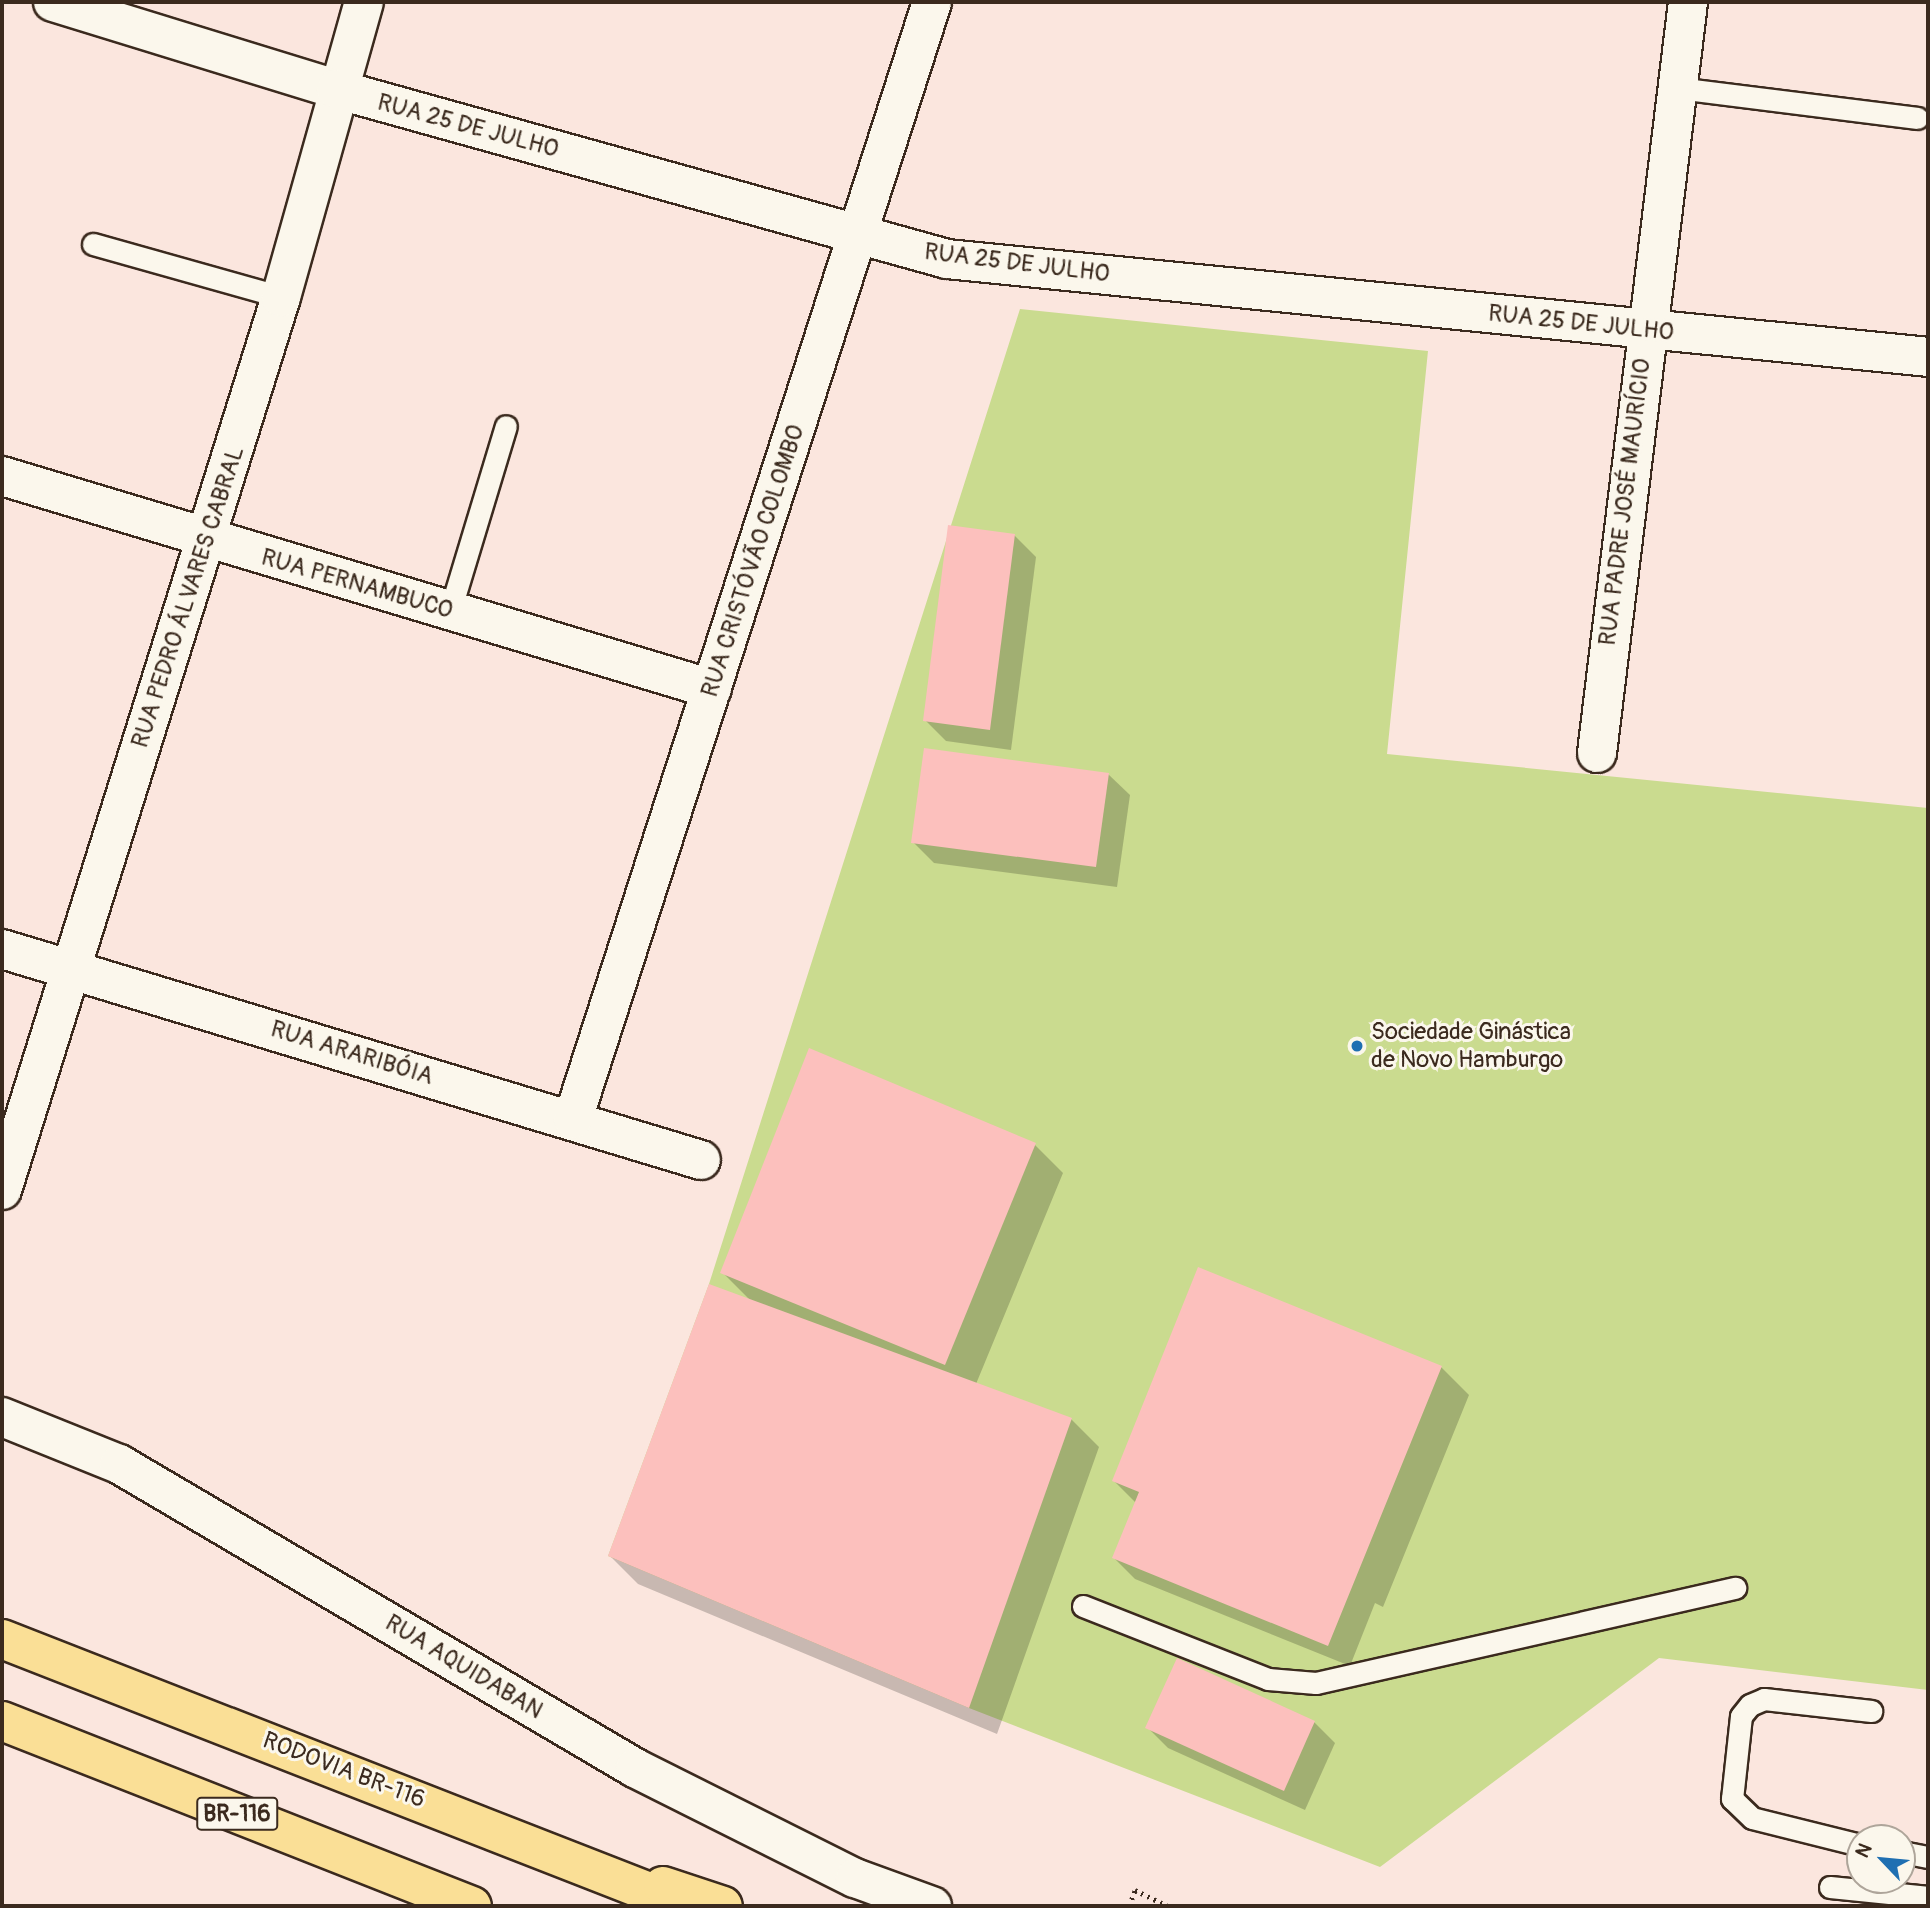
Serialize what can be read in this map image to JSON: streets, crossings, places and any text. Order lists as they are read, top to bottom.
{
  "streets": {
    "highway": ["RODOVIA BR-116", "BR-116"],
    "street": [
      "RUA 25 DE JULHO",
      "RUA PADRE JOSÉ MAURÍCIO",
      "RUA CRISTÓVÃO COLOMBO",
      "RUA PERNAMBUCO",
      "RUA PEDRO ÁLVARES CABRAL",
      "RUA ARARIBÓIA",
      "RUA AQUIDABAN"
    ]
  },
  "crossings": [
    ["RUA 25 DE JULHO", "RUA PADRE JOSÉ MAURÍCIO"],
    ["RUA 25 DE JULHO", "RUA CRISTÓVÃO COLOMBO"],
    ["RUA 25 DE JULHO", "RUA PEDRO ÁLVARES CABRAL"],
    ["RUA CRISTÓVÃO COLOMBO", "RUA PERNAMBUCO"],
    ["RUA CRISTÓVÃO COLOMBO", "RUA ARARIBÓIA"],
    ["RUA PERNAMBUCO", "RUA PEDRO ÁLVARES CABRAL"],
    ["RUA PEDRO ÁLVARES CABRAL", "RUA ARARIBÓIA"]
  ],
  "places": ["Sociedade Ginástica de Novo Hamburgo"],
  "north": "top left"
}
